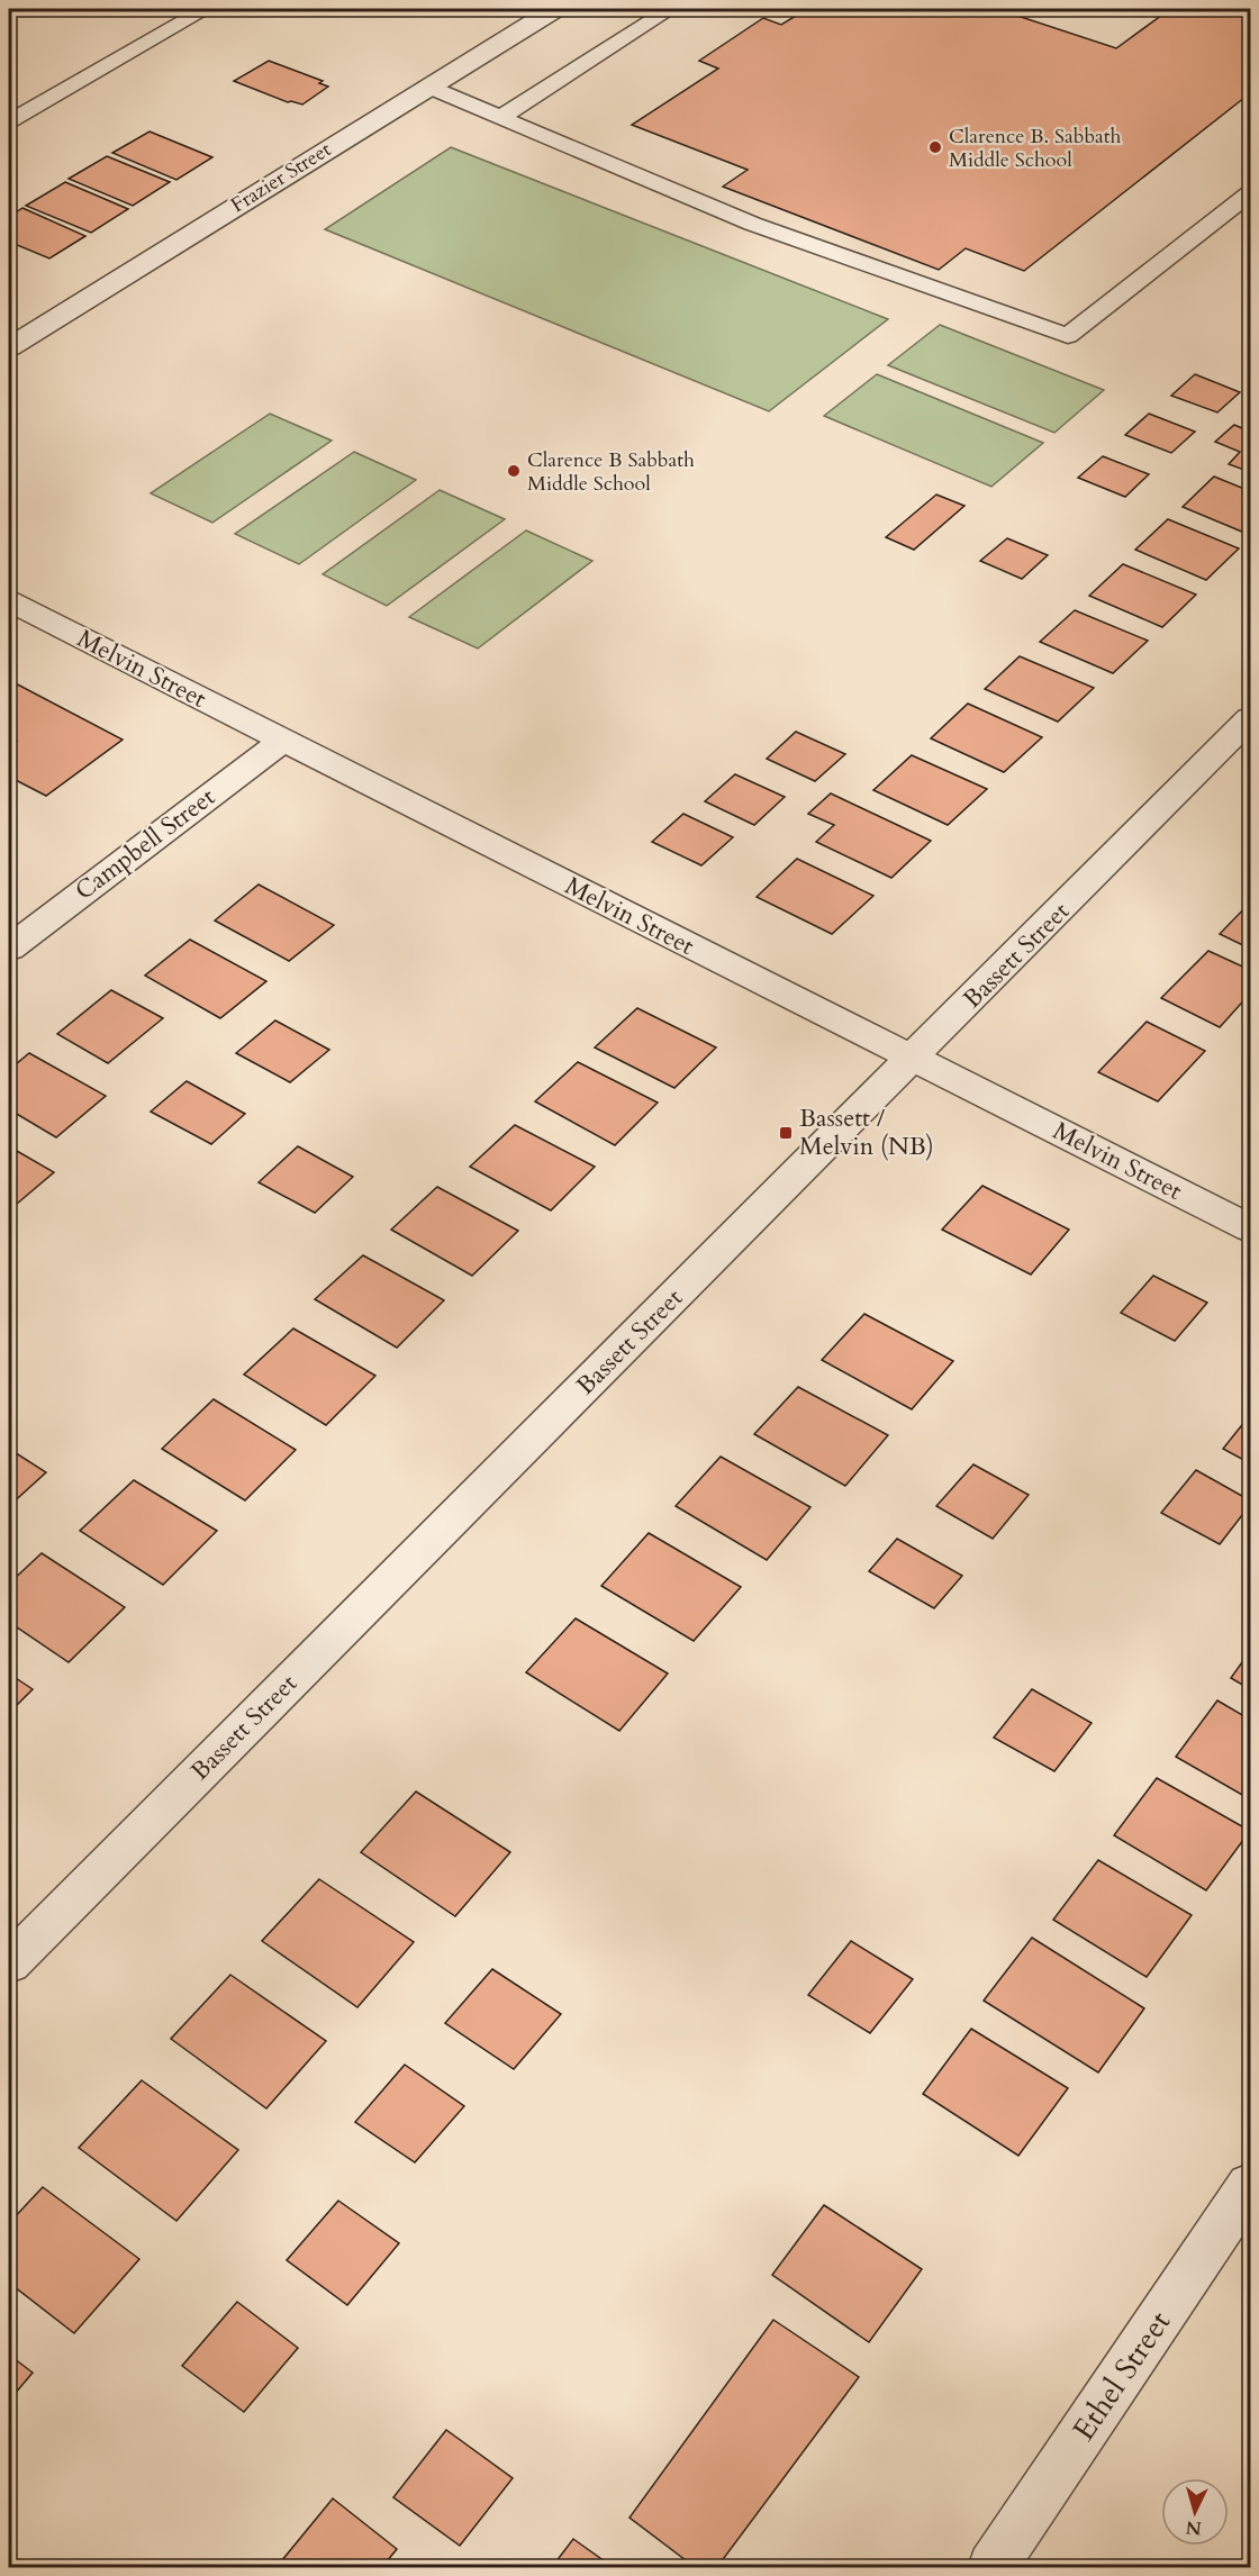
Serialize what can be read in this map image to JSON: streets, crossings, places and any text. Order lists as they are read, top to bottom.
{
  "streets": {
    "street": [
      "Frazier Street",
      "Melvin Street",
      "Campbell Street",
      "Bassett Street",
      "Ethel Street"
    ]
  },
  "crossings": [
    ["Melvin Street", "Campbell Street"],
    ["Melvin Street", "Bassett Street"]
  ],
  "places": {
    "other": ["Clarence B. Sabbath Middle School", "Clarence B Sabbath Middle School"],
    "transit": ["Bassett / Melvin (NB)"]
  },
  "north": "bottom"
}
